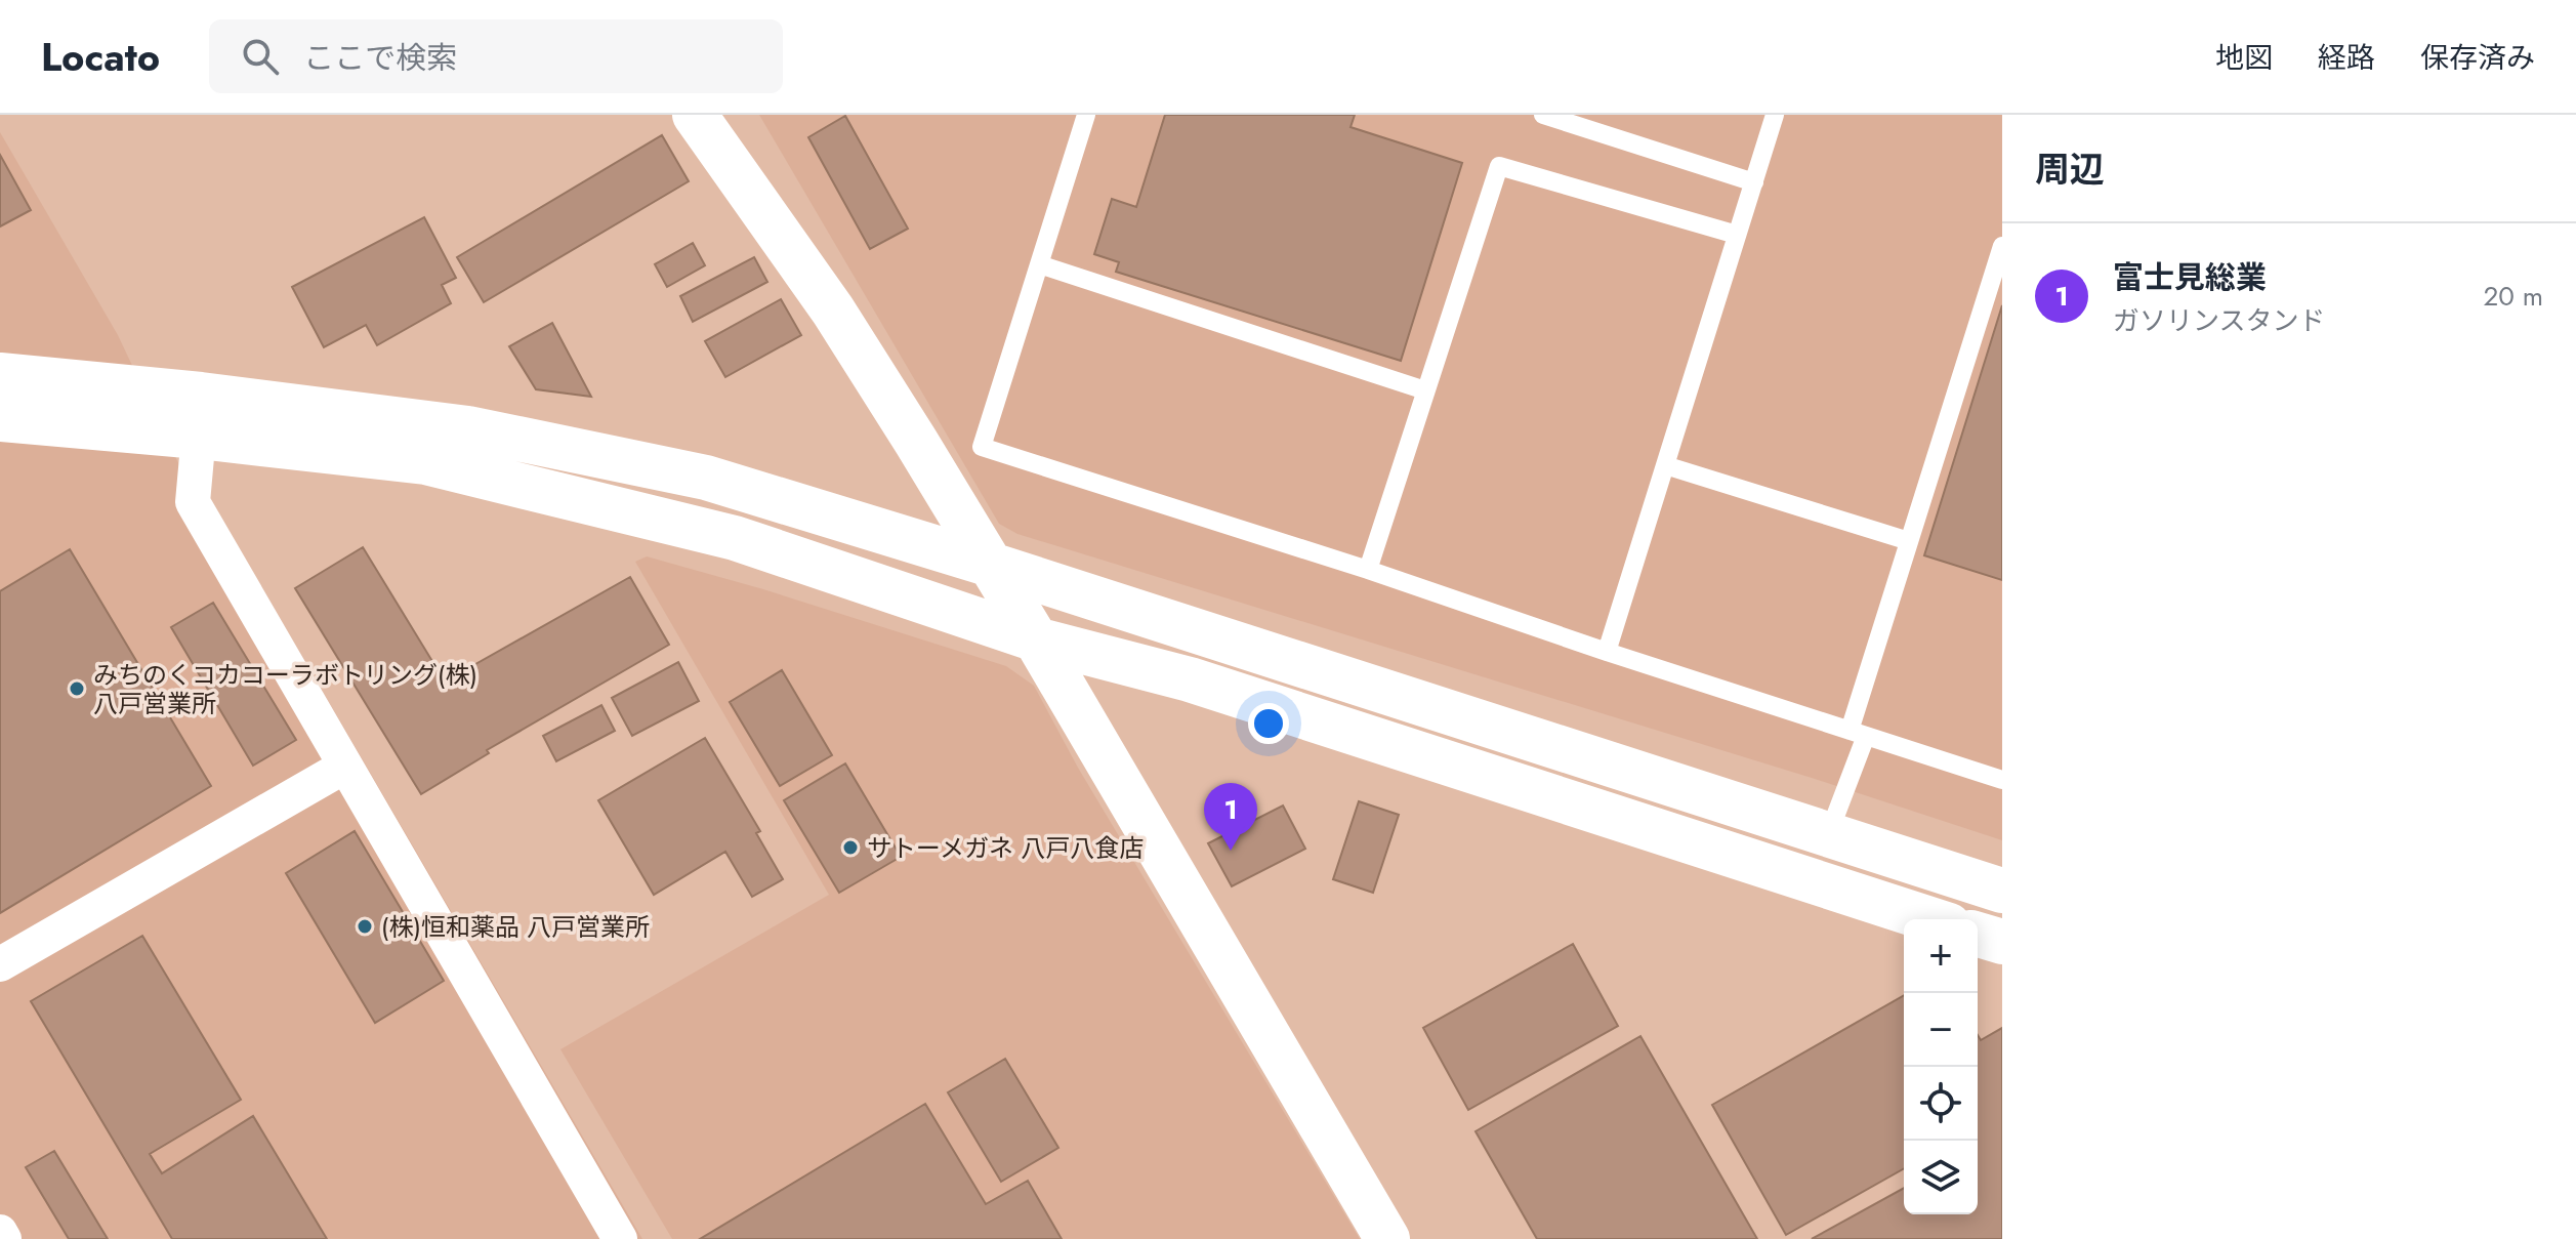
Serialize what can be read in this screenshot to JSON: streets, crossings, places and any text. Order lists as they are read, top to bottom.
{
  "places": ["みちのくコカコーラボトリング(株) 八戸営業所", "サトーメガネ 八戸八食店", "(株)恒和薬品 八戸営業所"],
  "page": {
    "header": "Locato",
    "search": "ここで検索",
    "nav": ["地図", "経路", "保存済み"],
    "heading": "周辺",
    "list": [
      {
        "mark": "1",
        "name": "富士見総業",
        "note": "ガソリンスタンド",
        "value": "20 m"
      }
    ],
    "pins": "1",
    "map_buttons": ["+", "−"]
  }
}
